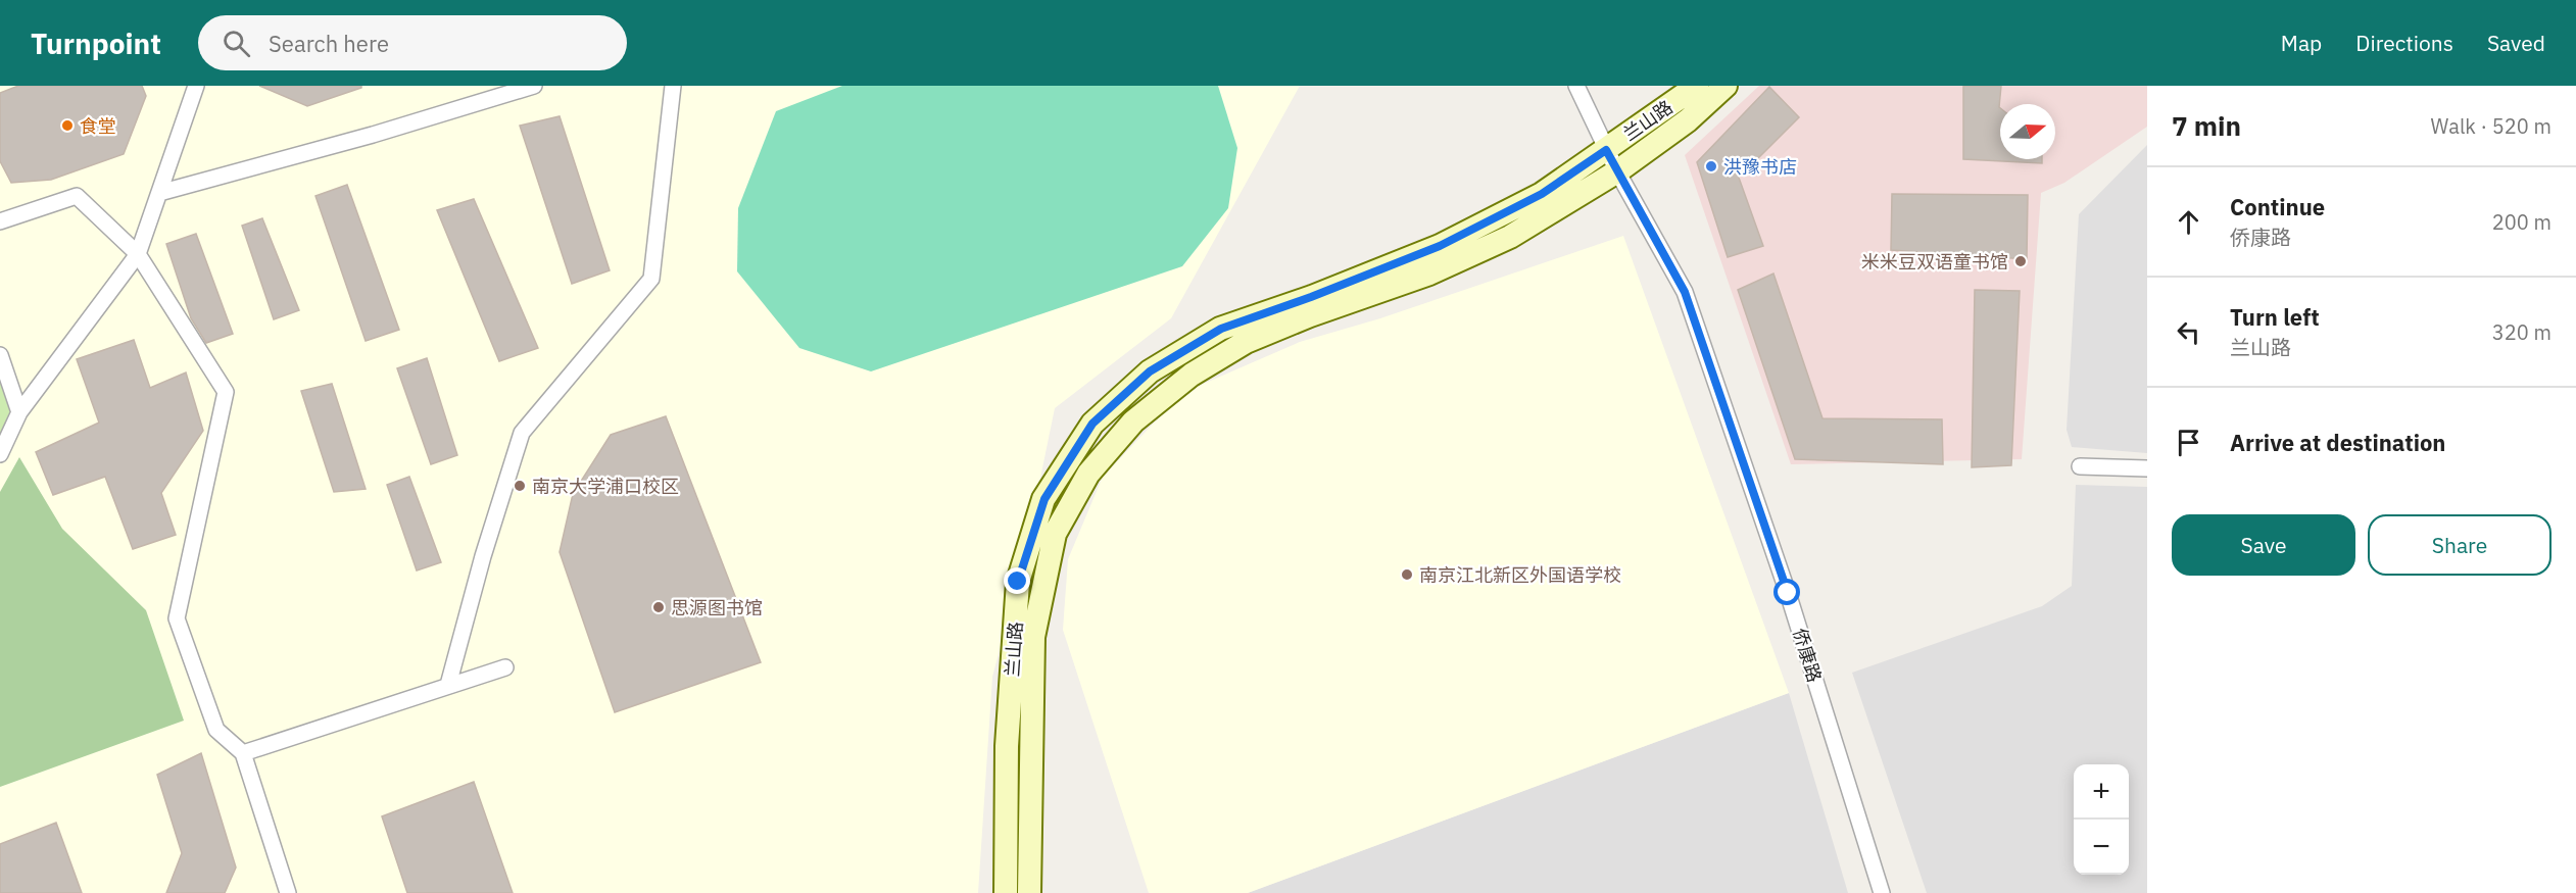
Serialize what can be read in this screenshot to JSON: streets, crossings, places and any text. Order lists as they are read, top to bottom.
{
  "streets": {
    "street": ["兰山路", "侨康路"]
  },
  "crossings": [
    ["兰山路", "侨康路"]
  ],
  "places": [
    "食堂",
    "洪豫书店",
    "米米豆双语童书馆",
    "南京大学浦口校区",
    "南京江北新区外国语学校",
    "思源图书馆"
  ],
  "north": "right",
  "page": {
    "header": "Turnpoint",
    "search": "Search here",
    "nav": ["Map", "Directions", "Saved"],
    "heading": ["7 min", "Walk · 520 m"],
    "list": [
      ["Continue", "侨康路", "200 m"],
      ["Turn left", "兰山路", "320 m"],
      "Arrive at destination"
    ],
    "buttons": ["Save", "Share"],
    "map_buttons": ["+", "−"]
  }
}
